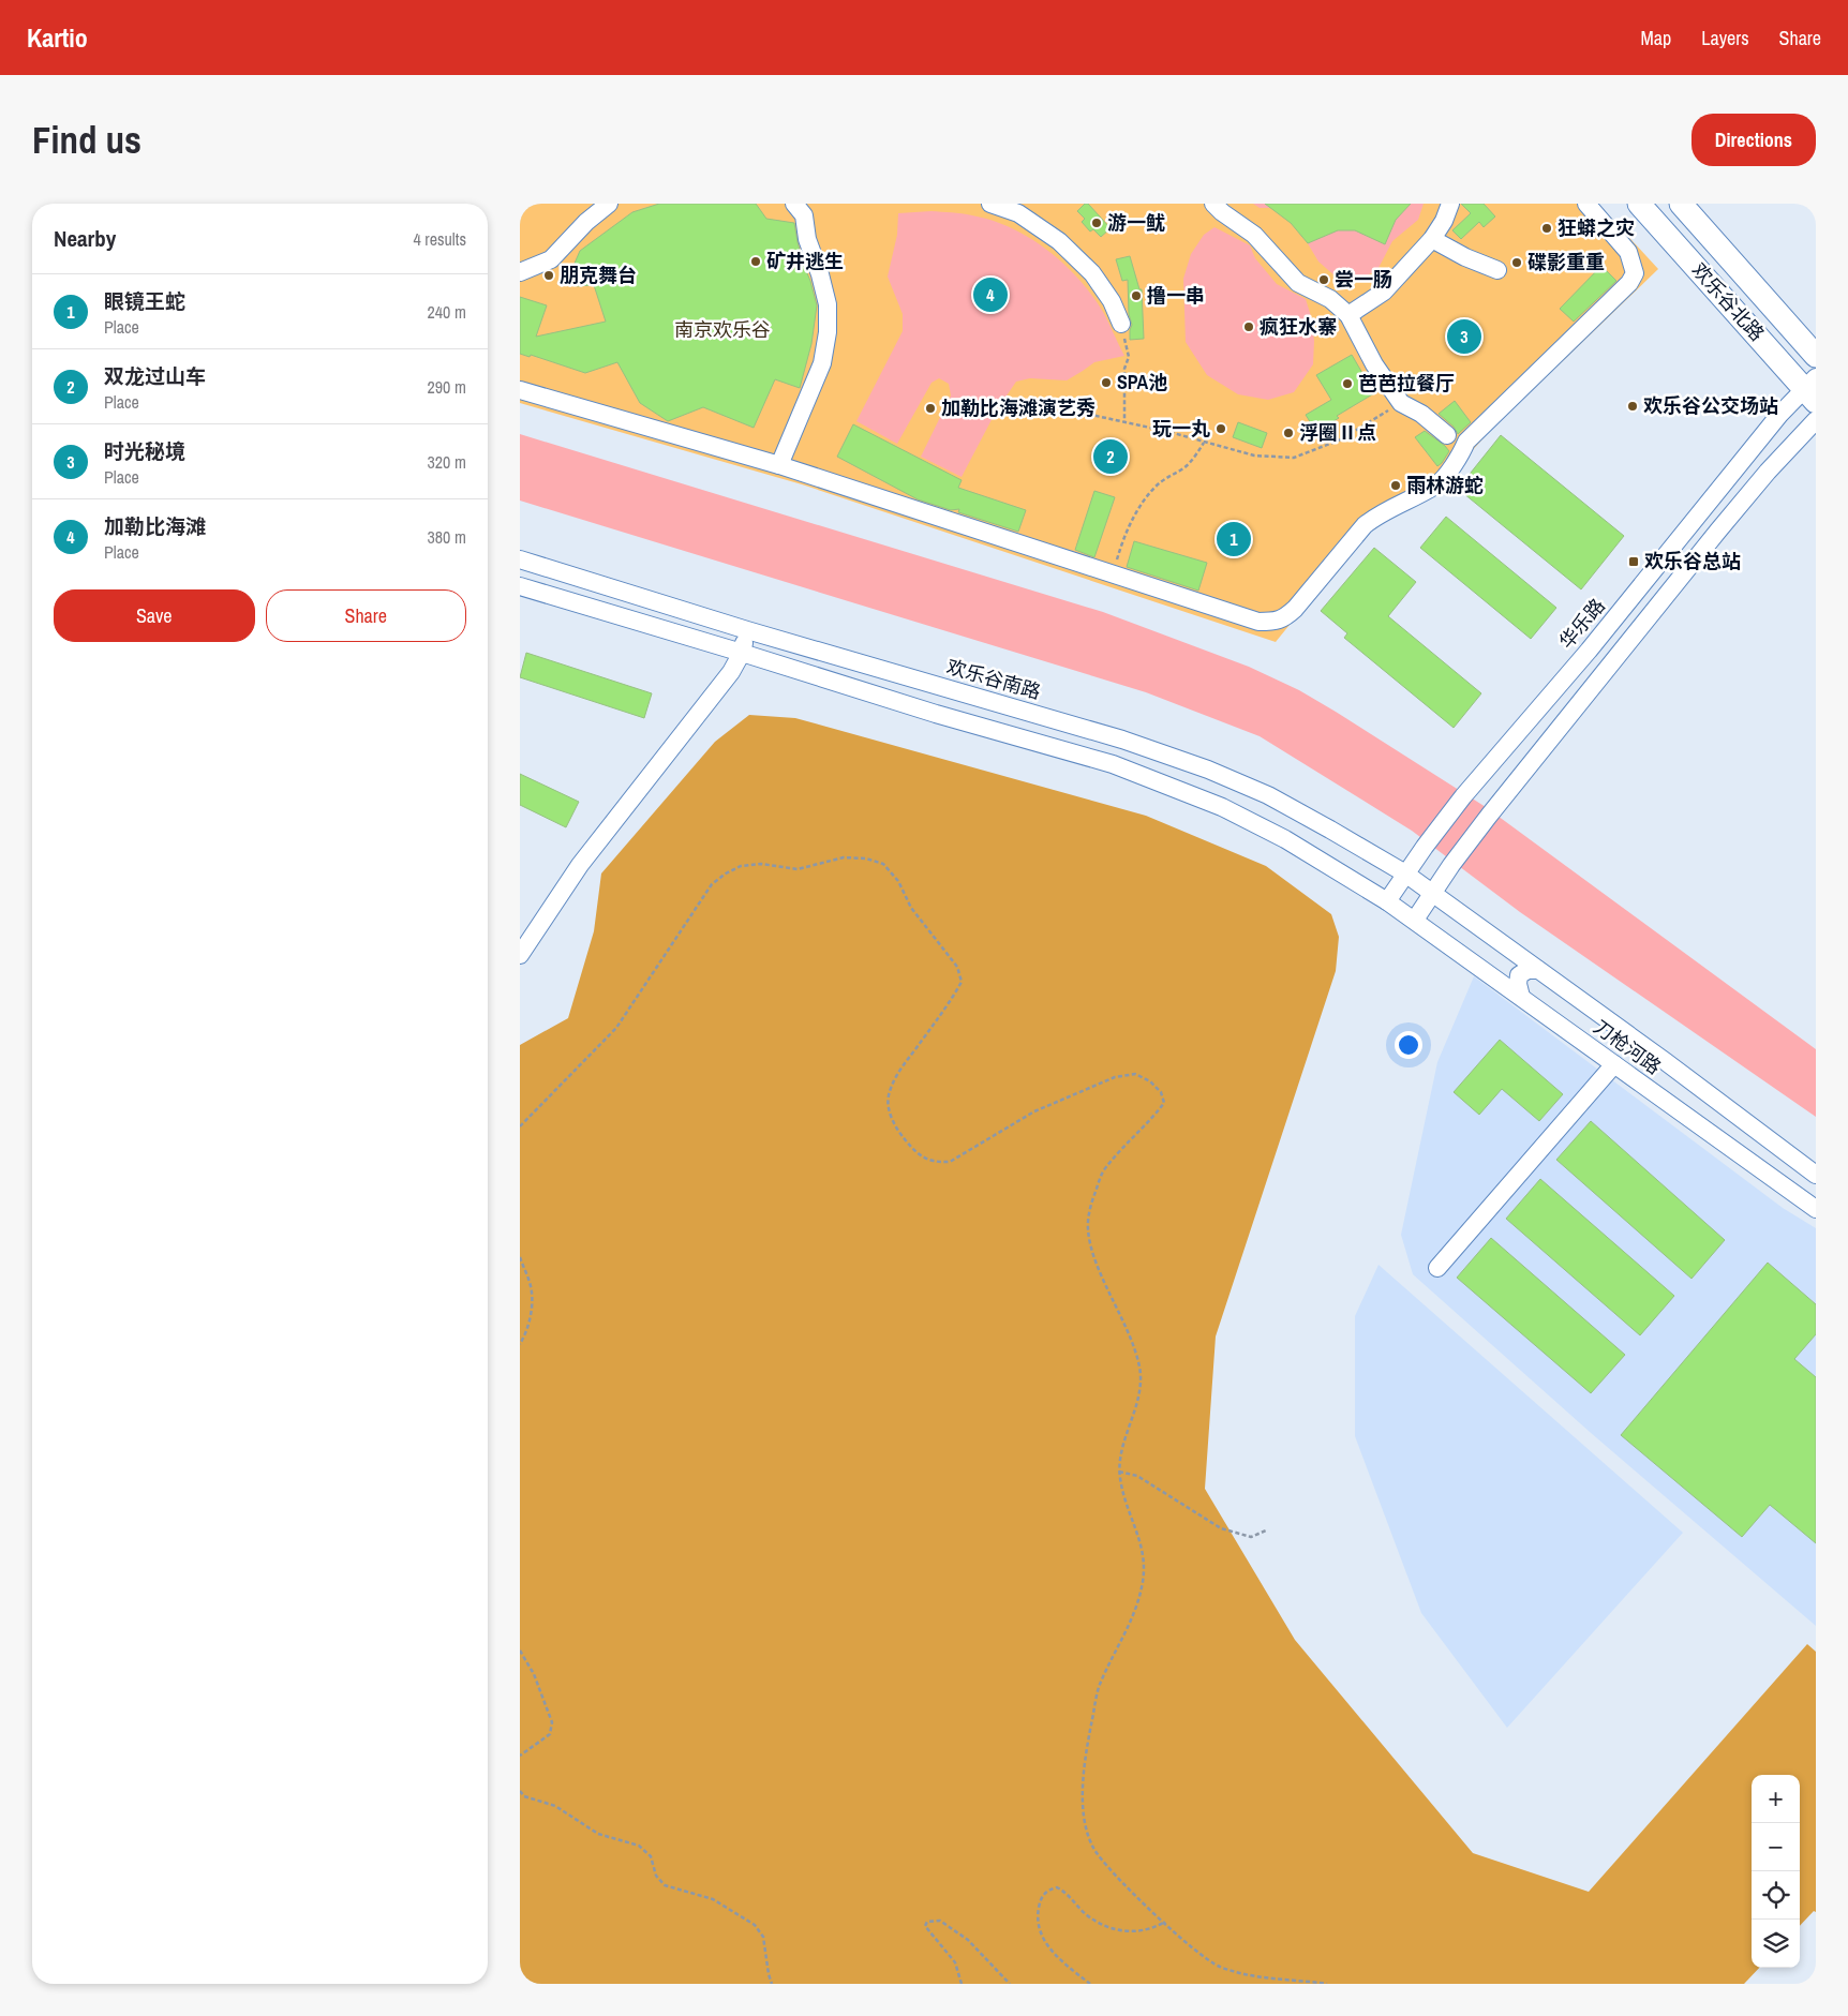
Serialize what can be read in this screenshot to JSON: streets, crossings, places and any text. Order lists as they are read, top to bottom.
{
  "streets": {
    "main road": ["欢乐谷北路"],
    "street": ["华乐路", "欢乐谷南路", "刀枪河路"]
  },
  "crossings": [
    ["欢乐谷北路", "华乐路"],
    ["华乐路", "欢乐谷南路"],
    ["欢乐谷南路", "刀枪河路"]
  ],
  "parks": ["南京欢乐谷"],
  "places": {
    "other": [
      "游一鱿",
      "狂蟒之灾",
      "矿井逃生",
      "碟影重重",
      "朋克舞台",
      "尝一肠",
      "撸一串",
      "疯狂水寨",
      "SPA池",
      "芭芭拉餐厅",
      "欢乐谷公交场站",
      "加勒比海滩演艺秀",
      "玩一丸",
      "浮圈Ⅱ点",
      "雨林游蛇"
    ],
    "transit": ["欢乐谷总站"]
  },
  "page": {
    "header": "Kartio",
    "nav": ["Map", "Layers", "Share"],
    "buttons": [
      "Directions",
      ["Save", "Share"]
    ],
    "title": "Find us",
    "heading": ["Nearby", "4 results"],
    "list": [
      {
        "mark": "1",
        "name": "眼镜王蛇",
        "note": "Place",
        "value": "240 m"
      },
      {
        "mark": "2",
        "name": "双龙过山车",
        "note": "Place",
        "value": "290 m"
      },
      {
        "mark": "3",
        "name": "时光秘境",
        "note": "Place",
        "value": "320 m"
      },
      {
        "mark": "4",
        "name": "加勒比海滩",
        "note": "Place",
        "value": "380 m"
      }
    ],
    "pins": [
      "4",
      "3",
      "2",
      "1"
    ],
    "map_buttons": ["+", "−"]
  }
}
